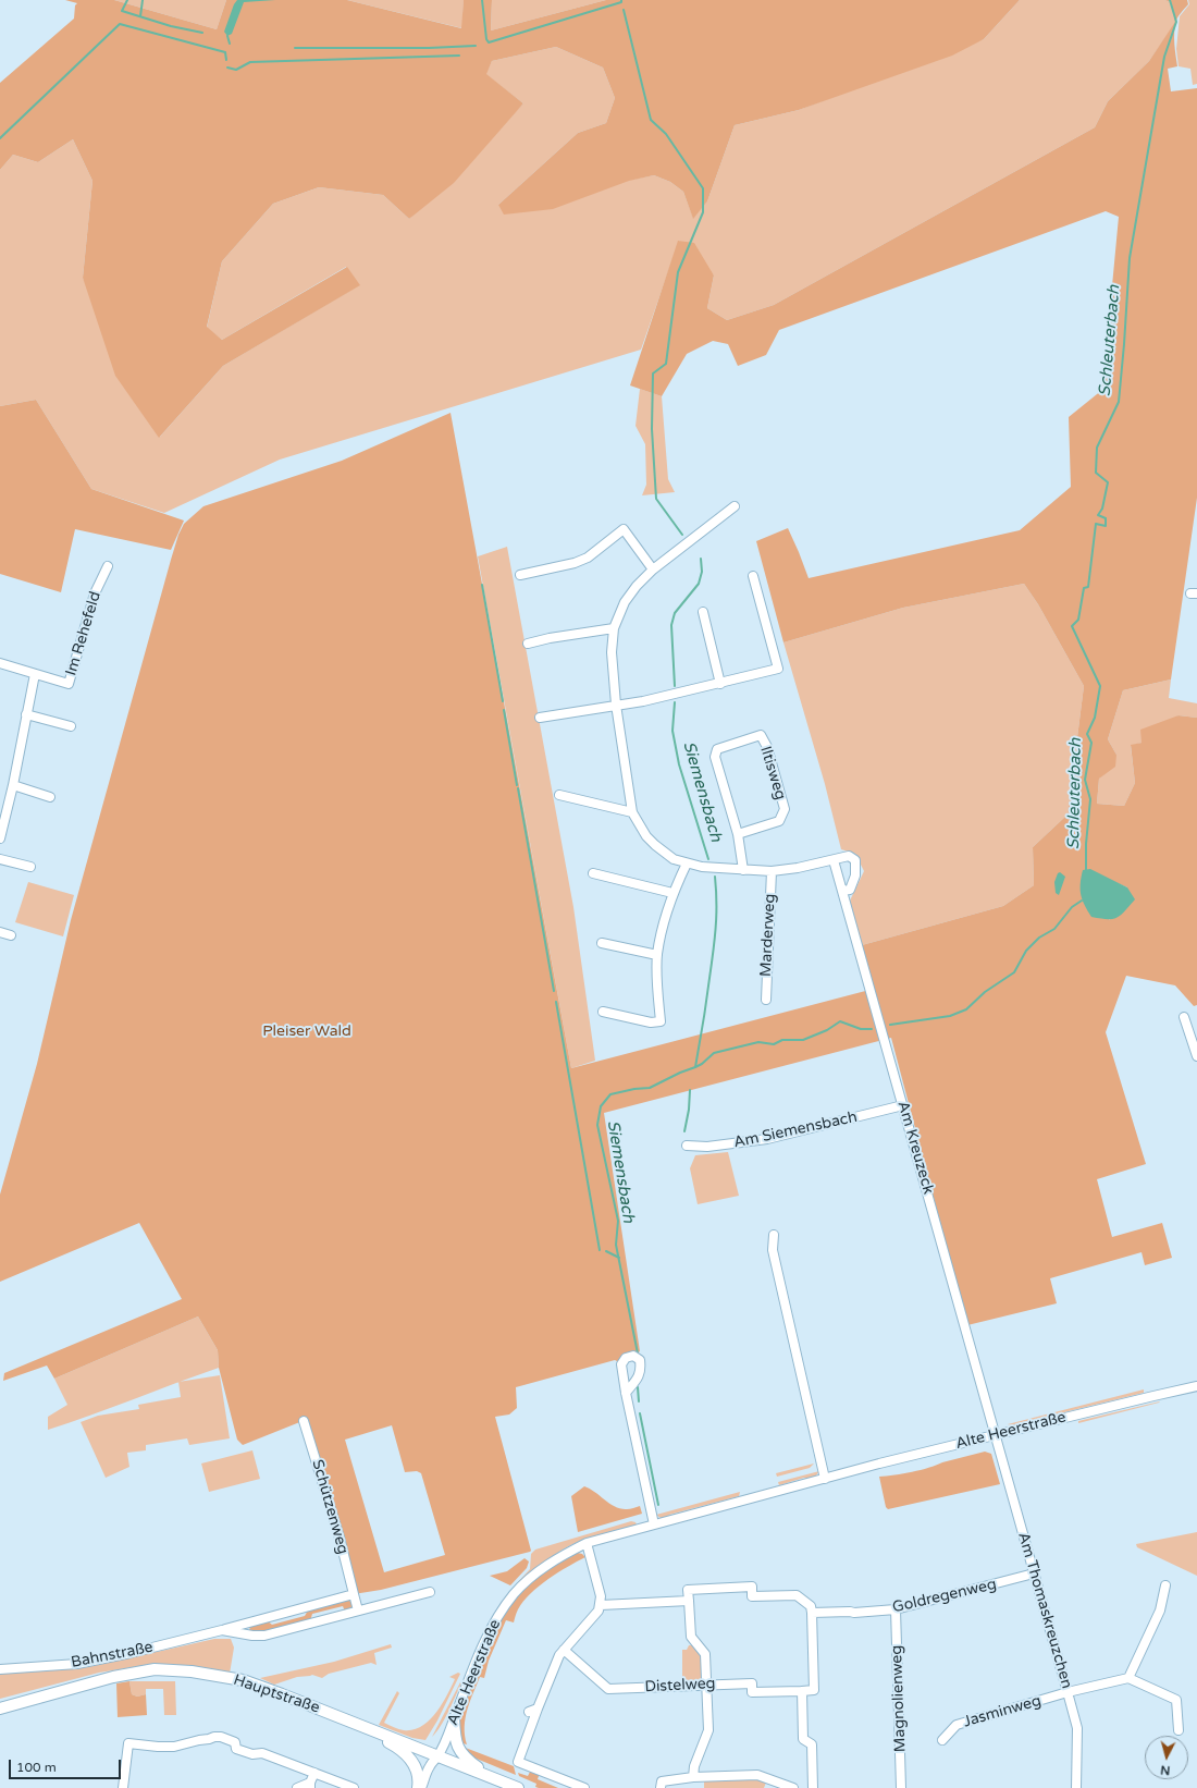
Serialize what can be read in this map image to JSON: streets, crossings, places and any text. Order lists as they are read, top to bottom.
{
  "streets": {
    "main road": ["Hauptstraße"],
    "street": [
      "Im Rehefeld",
      "Iltisweg",
      "Marderweg",
      "Am Siemensbach",
      "Am Kreuzeck",
      "Alte Heerstraße",
      "Schützenweg",
      "Goldregenweg",
      "Am Thomaskreuzchen",
      "Bahnstraße",
      "Distelweg",
      "Magnolienweg",
      "Jasminweg"
    ]
  },
  "crossings": [
    ["Am Siemensbach", "Am Kreuzeck"],
    ["Am Kreuzeck", "Alte Heerstraße"],
    ["Am Kreuzeck", "Am Thomaskreuzchen"],
    ["Alte Heerstraße", "Am Thomaskreuzchen"],
    ["Alte Heerstraße", "Hauptstraße"],
    ["Schützenweg", "Bahnstraße"],
    ["Goldregenweg", "Am Thomaskreuzchen"],
    ["Goldregenweg", "Magnolienweg"],
    ["Am Thomaskreuzchen", "Jasminweg"]
  ],
  "water": ["Schleuterbach", "Siemensbach"],
  "parks": ["Pleiser Wald"],
  "scale_bar": "100 m",
  "north": "bottom"
}
